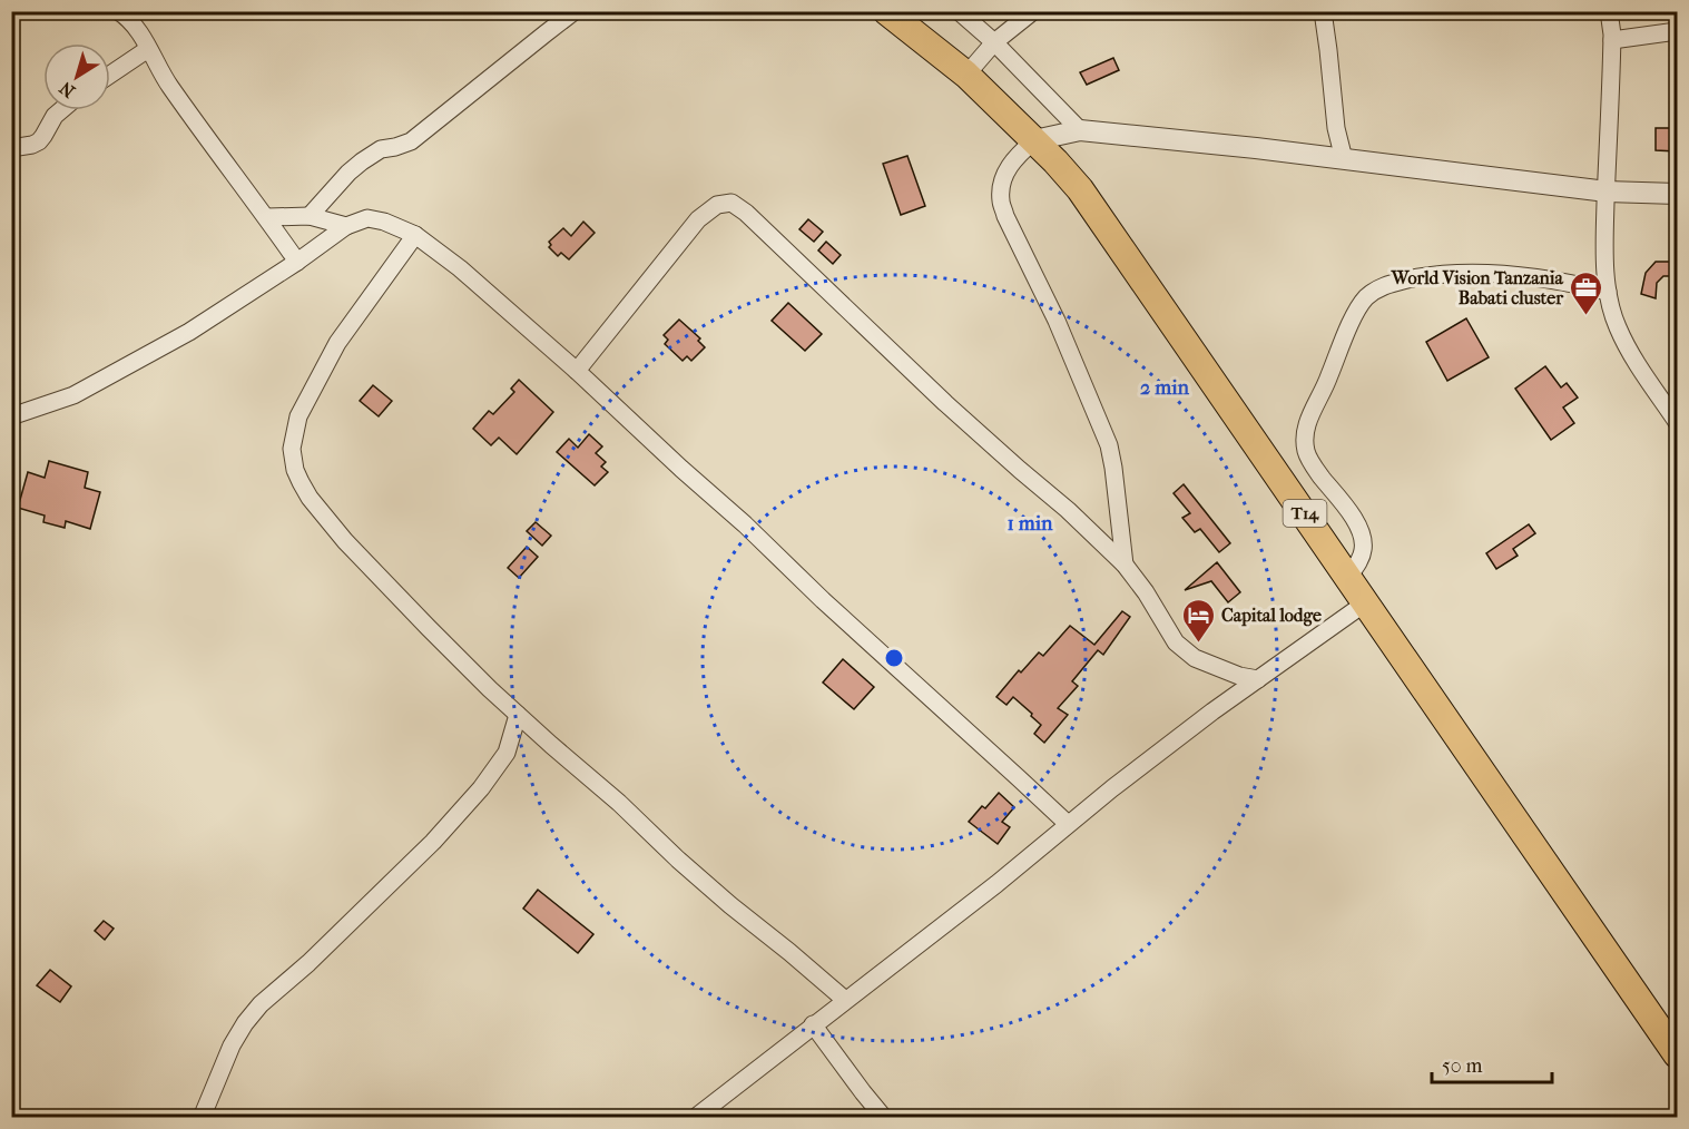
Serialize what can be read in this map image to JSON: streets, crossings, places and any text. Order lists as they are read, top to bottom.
{
  "streets": {
    "highway": ["T14"]
  },
  "places": {
    "office": ["World Vision Tanzania Babati cluster"],
    "hotel": ["Capital lodge"]
  },
  "scale_bar": "50 m",
  "north": "bottom left",
  "rings": ["2 min", "1 min"]
}
